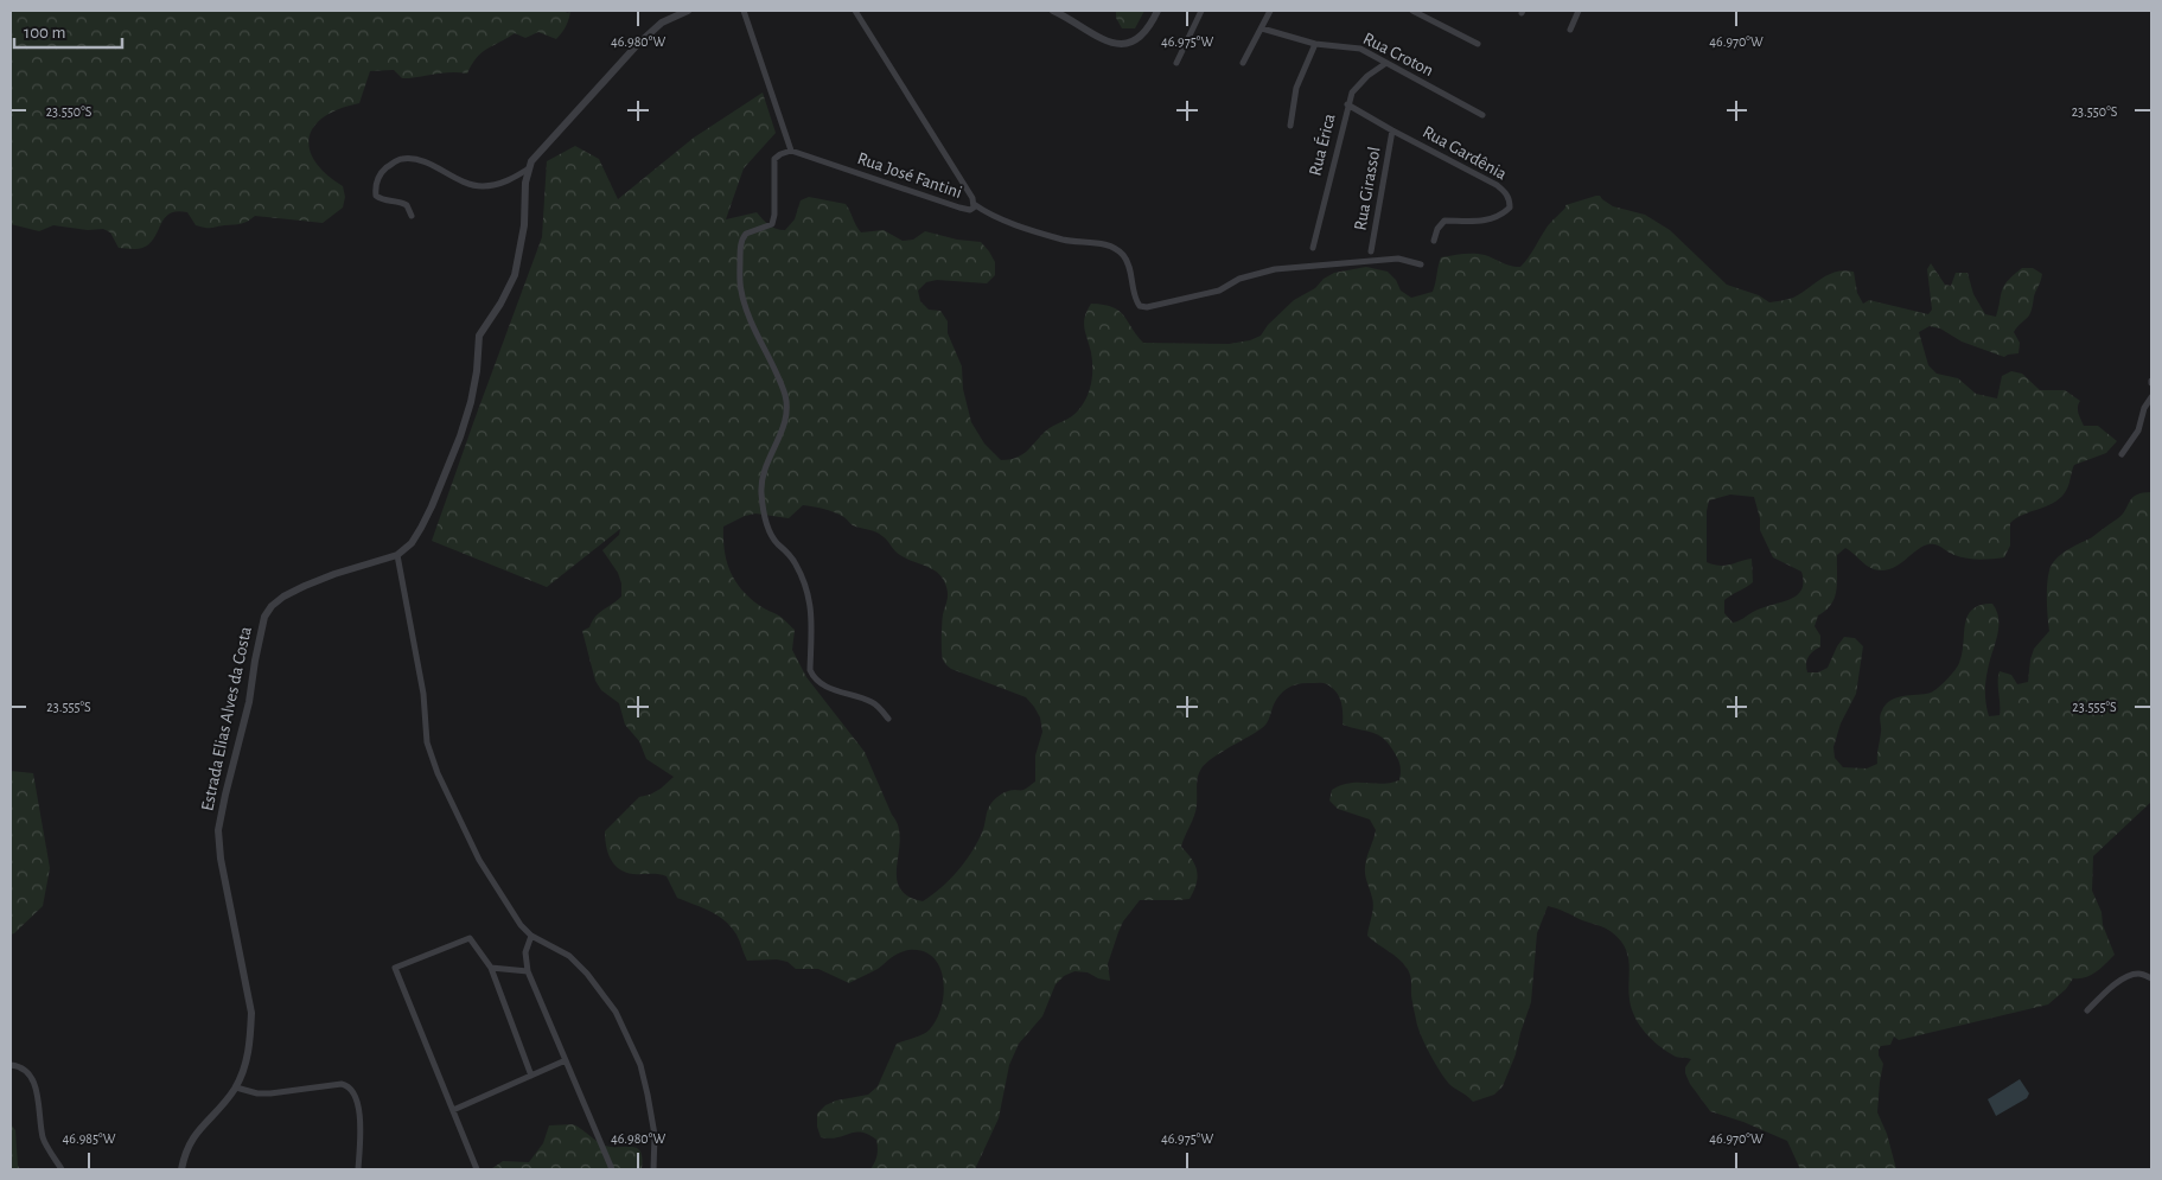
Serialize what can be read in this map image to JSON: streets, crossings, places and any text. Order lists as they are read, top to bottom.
{
  "streets": {
    "street": [
      "Rua Croton",
      "Rua Érica",
      "Rua Gardênia",
      "Rua José Fantini",
      "Rua Girassol",
      "Estrada Elias Alves da Costa"
    ]
  },
  "crossings": [
    ["Rua Croton", "Rua Érica"],
    ["Rua Érica", "Rua Gardênia"],
    ["Rua Gardênia", "Rua Girassol"]
  ],
  "scale_bar": "100 m",
  "coordinates": [
    "46.980°W",
    "46.975°W",
    "46.970°W",
    "23.550°S",
    "23.555°S",
    "46.985°W"
  ]
}
